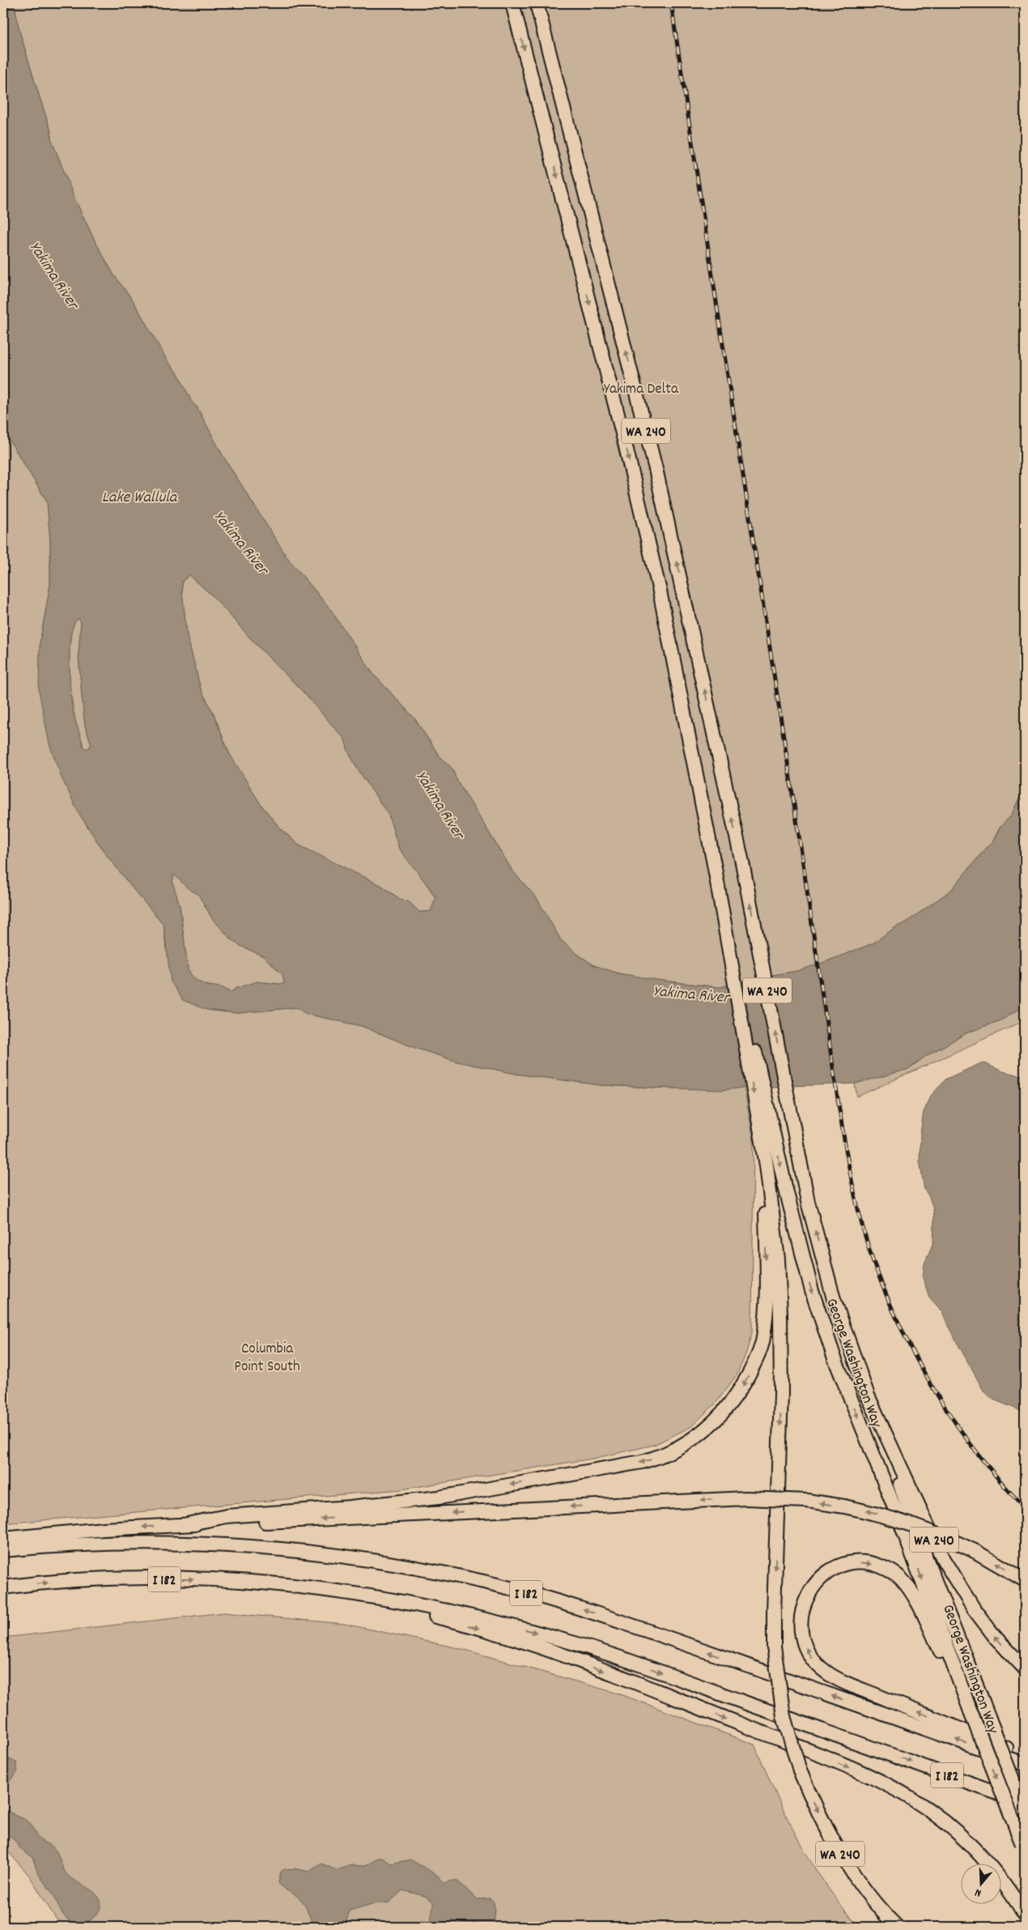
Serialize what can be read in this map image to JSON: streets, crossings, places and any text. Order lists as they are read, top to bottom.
{
  "streets": {
    "highway": ["WA 240", "George Washington Way", "I 182"]
  },
  "crossings": [
    ["WA 240", "George Washington Way"]
  ],
  "water": ["Yakima River", "Lake Wallula"],
  "parks": ["Yakima Delta", "Columbia Point South"],
  "north": "bottom"
}
